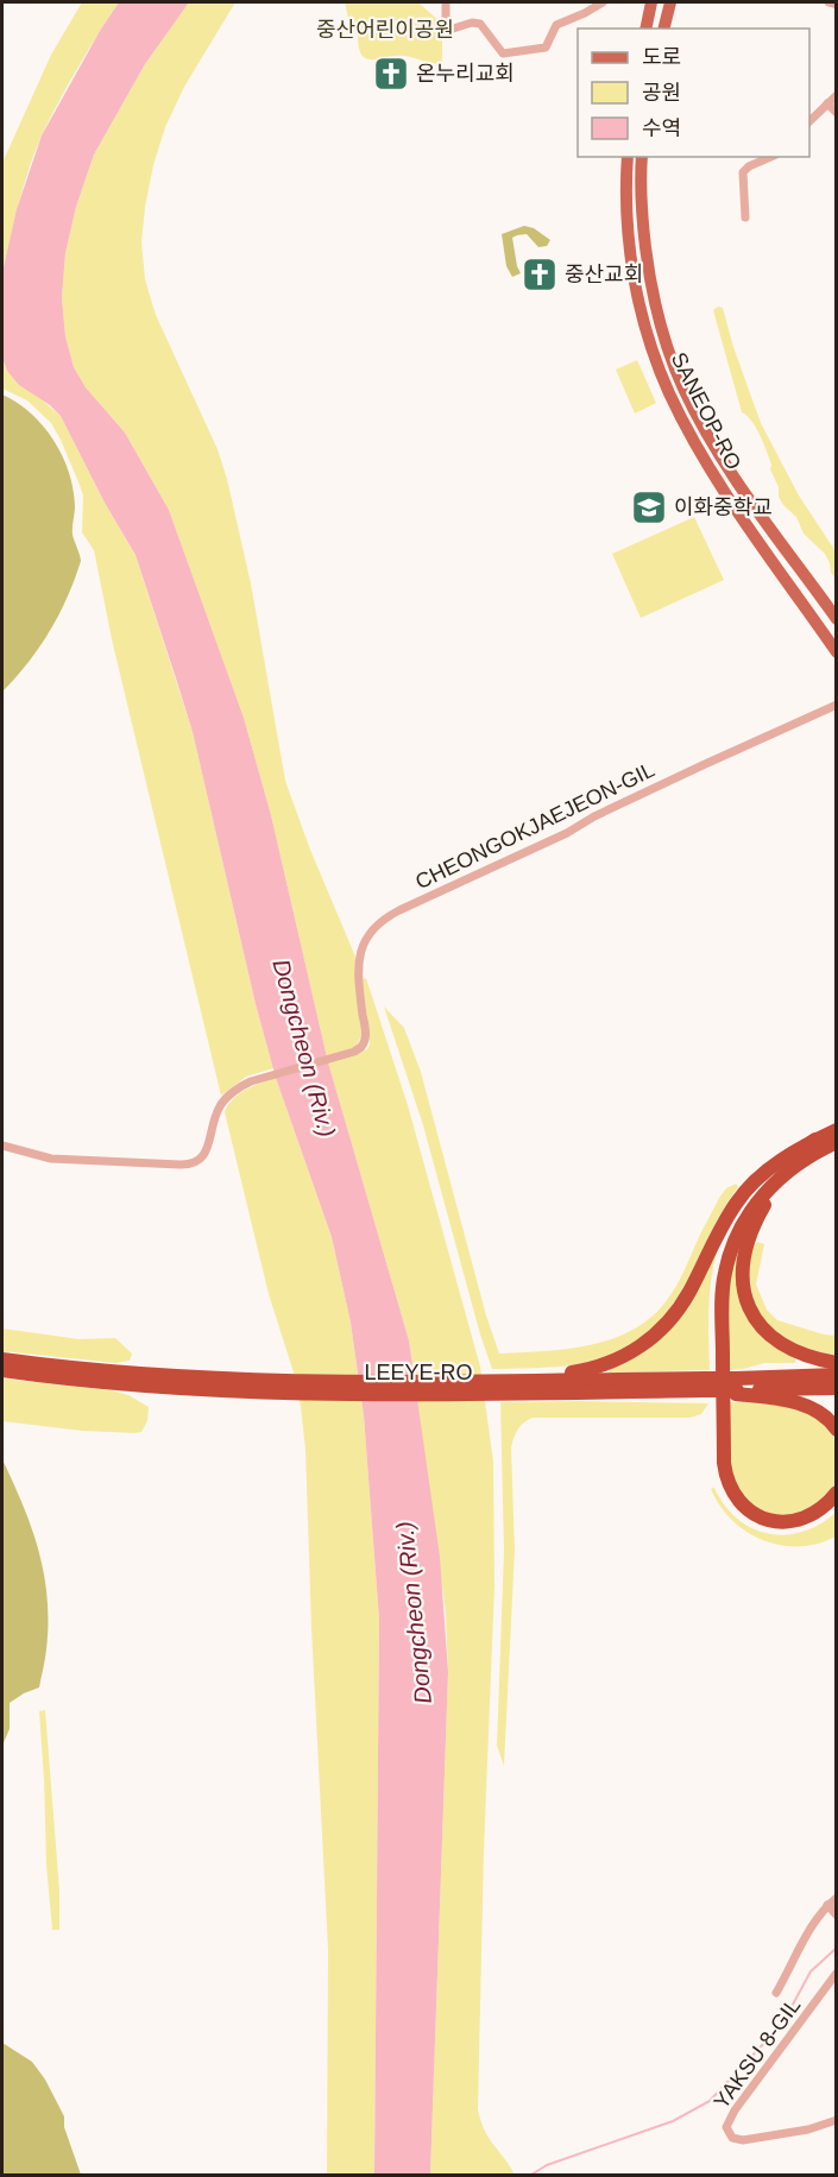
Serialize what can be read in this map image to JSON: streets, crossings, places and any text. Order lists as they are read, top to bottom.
{
  "streets": {
    "highway": ["LEEYE-RO"],
    "main road": ["SANEOP-RO"],
    "street": ["CHEONGOKJAEJEON-GIL", "YAKSU 8-GIL"]
  },
  "water": ["Dongcheon (Riv.)"],
  "parks": ["중산어린이공원"],
  "places": {
    "church": ["온누리교회", "중산교회"],
    "school or university": ["이화중학교"]
  },
  "legend": ["도로", "공원", "수역"]
}
